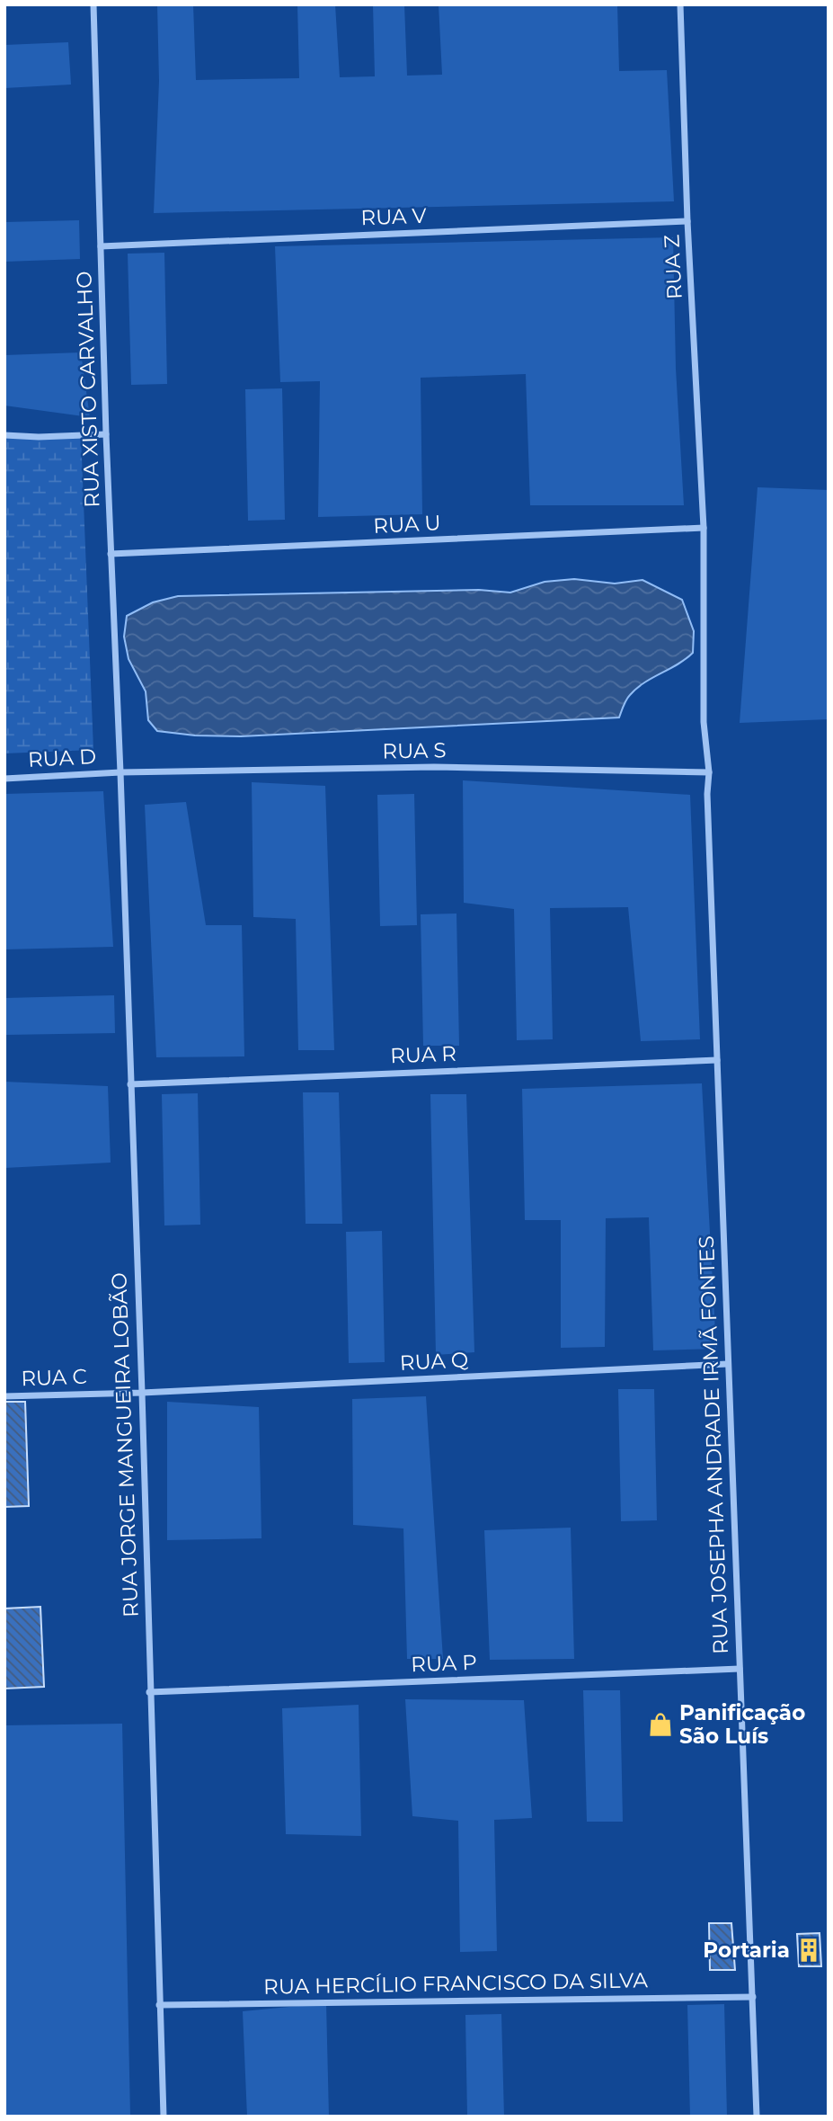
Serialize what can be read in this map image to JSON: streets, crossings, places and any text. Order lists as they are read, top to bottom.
{
  "streets": {
    "street": [
      "RUA V",
      "RUA Z",
      "RUA XISTO CARVALHO",
      "RUA U",
      "RUA S",
      "RUA D",
      "RUA R",
      "RUA Q",
      "RUA C",
      "RUA JORGE MANGUEIRA LOBÃO",
      "RUA JOSEPHA ANDRADE IRMÃ FONTES",
      "RUA P",
      "RUA HERCÍLIO FRANCISCO DA SILVA"
    ]
  },
  "crossings": [
    ["RUA V", "RUA Z"],
    ["RUA V", "RUA XISTO CARVALHO"],
    ["RUA Z", "RUA U"],
    ["RUA Z", "RUA JOSEPHA ANDRADE IRMÃ FONTES"],
    ["RUA XISTO CARVALHO", "RUA U"],
    ["RUA XISTO CARVALHO", "RUA S"],
    ["RUA XISTO CARVALHO", "RUA D"],
    ["RUA XISTO CARVALHO", "RUA JORGE MANGUEIRA LOBÃO"],
    ["RUA S", "RUA D"],
    ["RUA S", "RUA JORGE MANGUEIRA LOBÃO"],
    ["RUA S", "RUA JOSEPHA ANDRADE IRMÃ FONTES"],
    ["RUA D", "RUA JORGE MANGUEIRA LOBÃO"],
    ["RUA R", "RUA JORGE MANGUEIRA LOBÃO"],
    ["RUA R", "RUA JOSEPHA ANDRADE IRMÃ FONTES"],
    ["RUA Q", "RUA C"],
    ["RUA Q", "RUA JORGE MANGUEIRA LOBÃO"],
    ["RUA Q", "RUA JOSEPHA ANDRADE IRMÃ FONTES"],
    ["RUA C", "RUA JORGE MANGUEIRA LOBÃO"],
    ["RUA JORGE MANGUEIRA LOBÃO", "RUA P"],
    ["RUA JORGE MANGUEIRA LOBÃO", "RUA HERCÍLIO FRANCISCO DA SILVA"],
    ["RUA JOSEPHA ANDRADE IRMÃ FONTES", "RUA P"],
    ["RUA JOSEPHA ANDRADE IRMÃ FONTES", "RUA HERCÍLIO FRANCISCO DA SILVA"]
  ],
  "places": {
    "shop": ["Panificação São Luís"],
    "building": ["Portaria"]
  }
}
